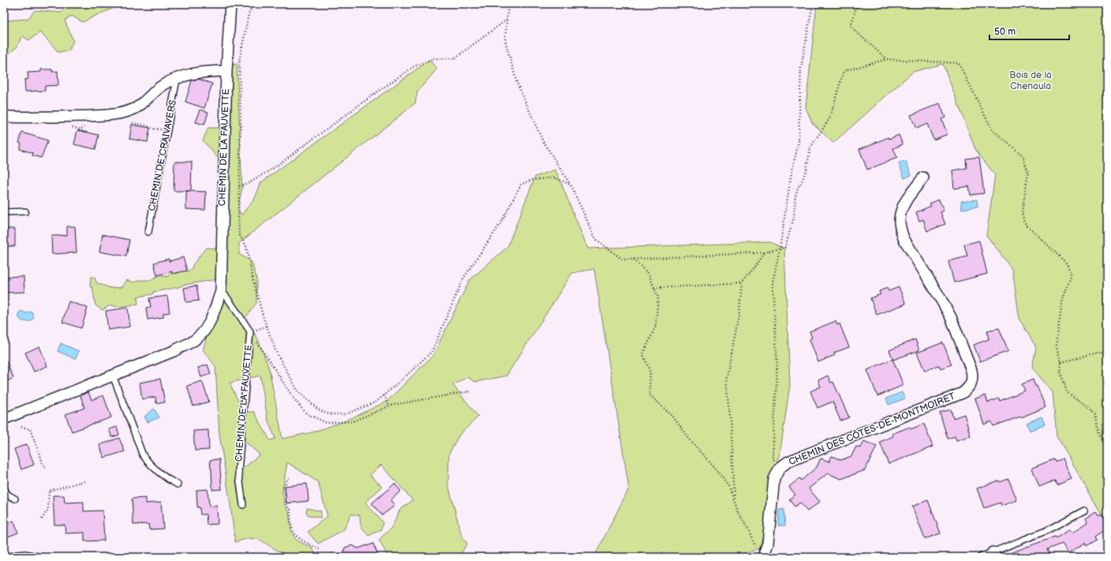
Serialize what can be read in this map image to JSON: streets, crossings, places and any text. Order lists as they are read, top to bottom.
{
  "streets": {
    "street": ["CHEMIN DE LA FAUVETTE", "CHEMIN DE CRAIVAVERS", "CHEMIN DES CÔTES-DE-MONTMOIRET"]
  },
  "crossings": [
    ["CHEMIN DE LA FAUVETTE", "CHEMIN DE CRAIVAVERS"]
  ],
  "parks": ["Bois de la Chenaula"],
  "scale_bar": "50 m"
}
